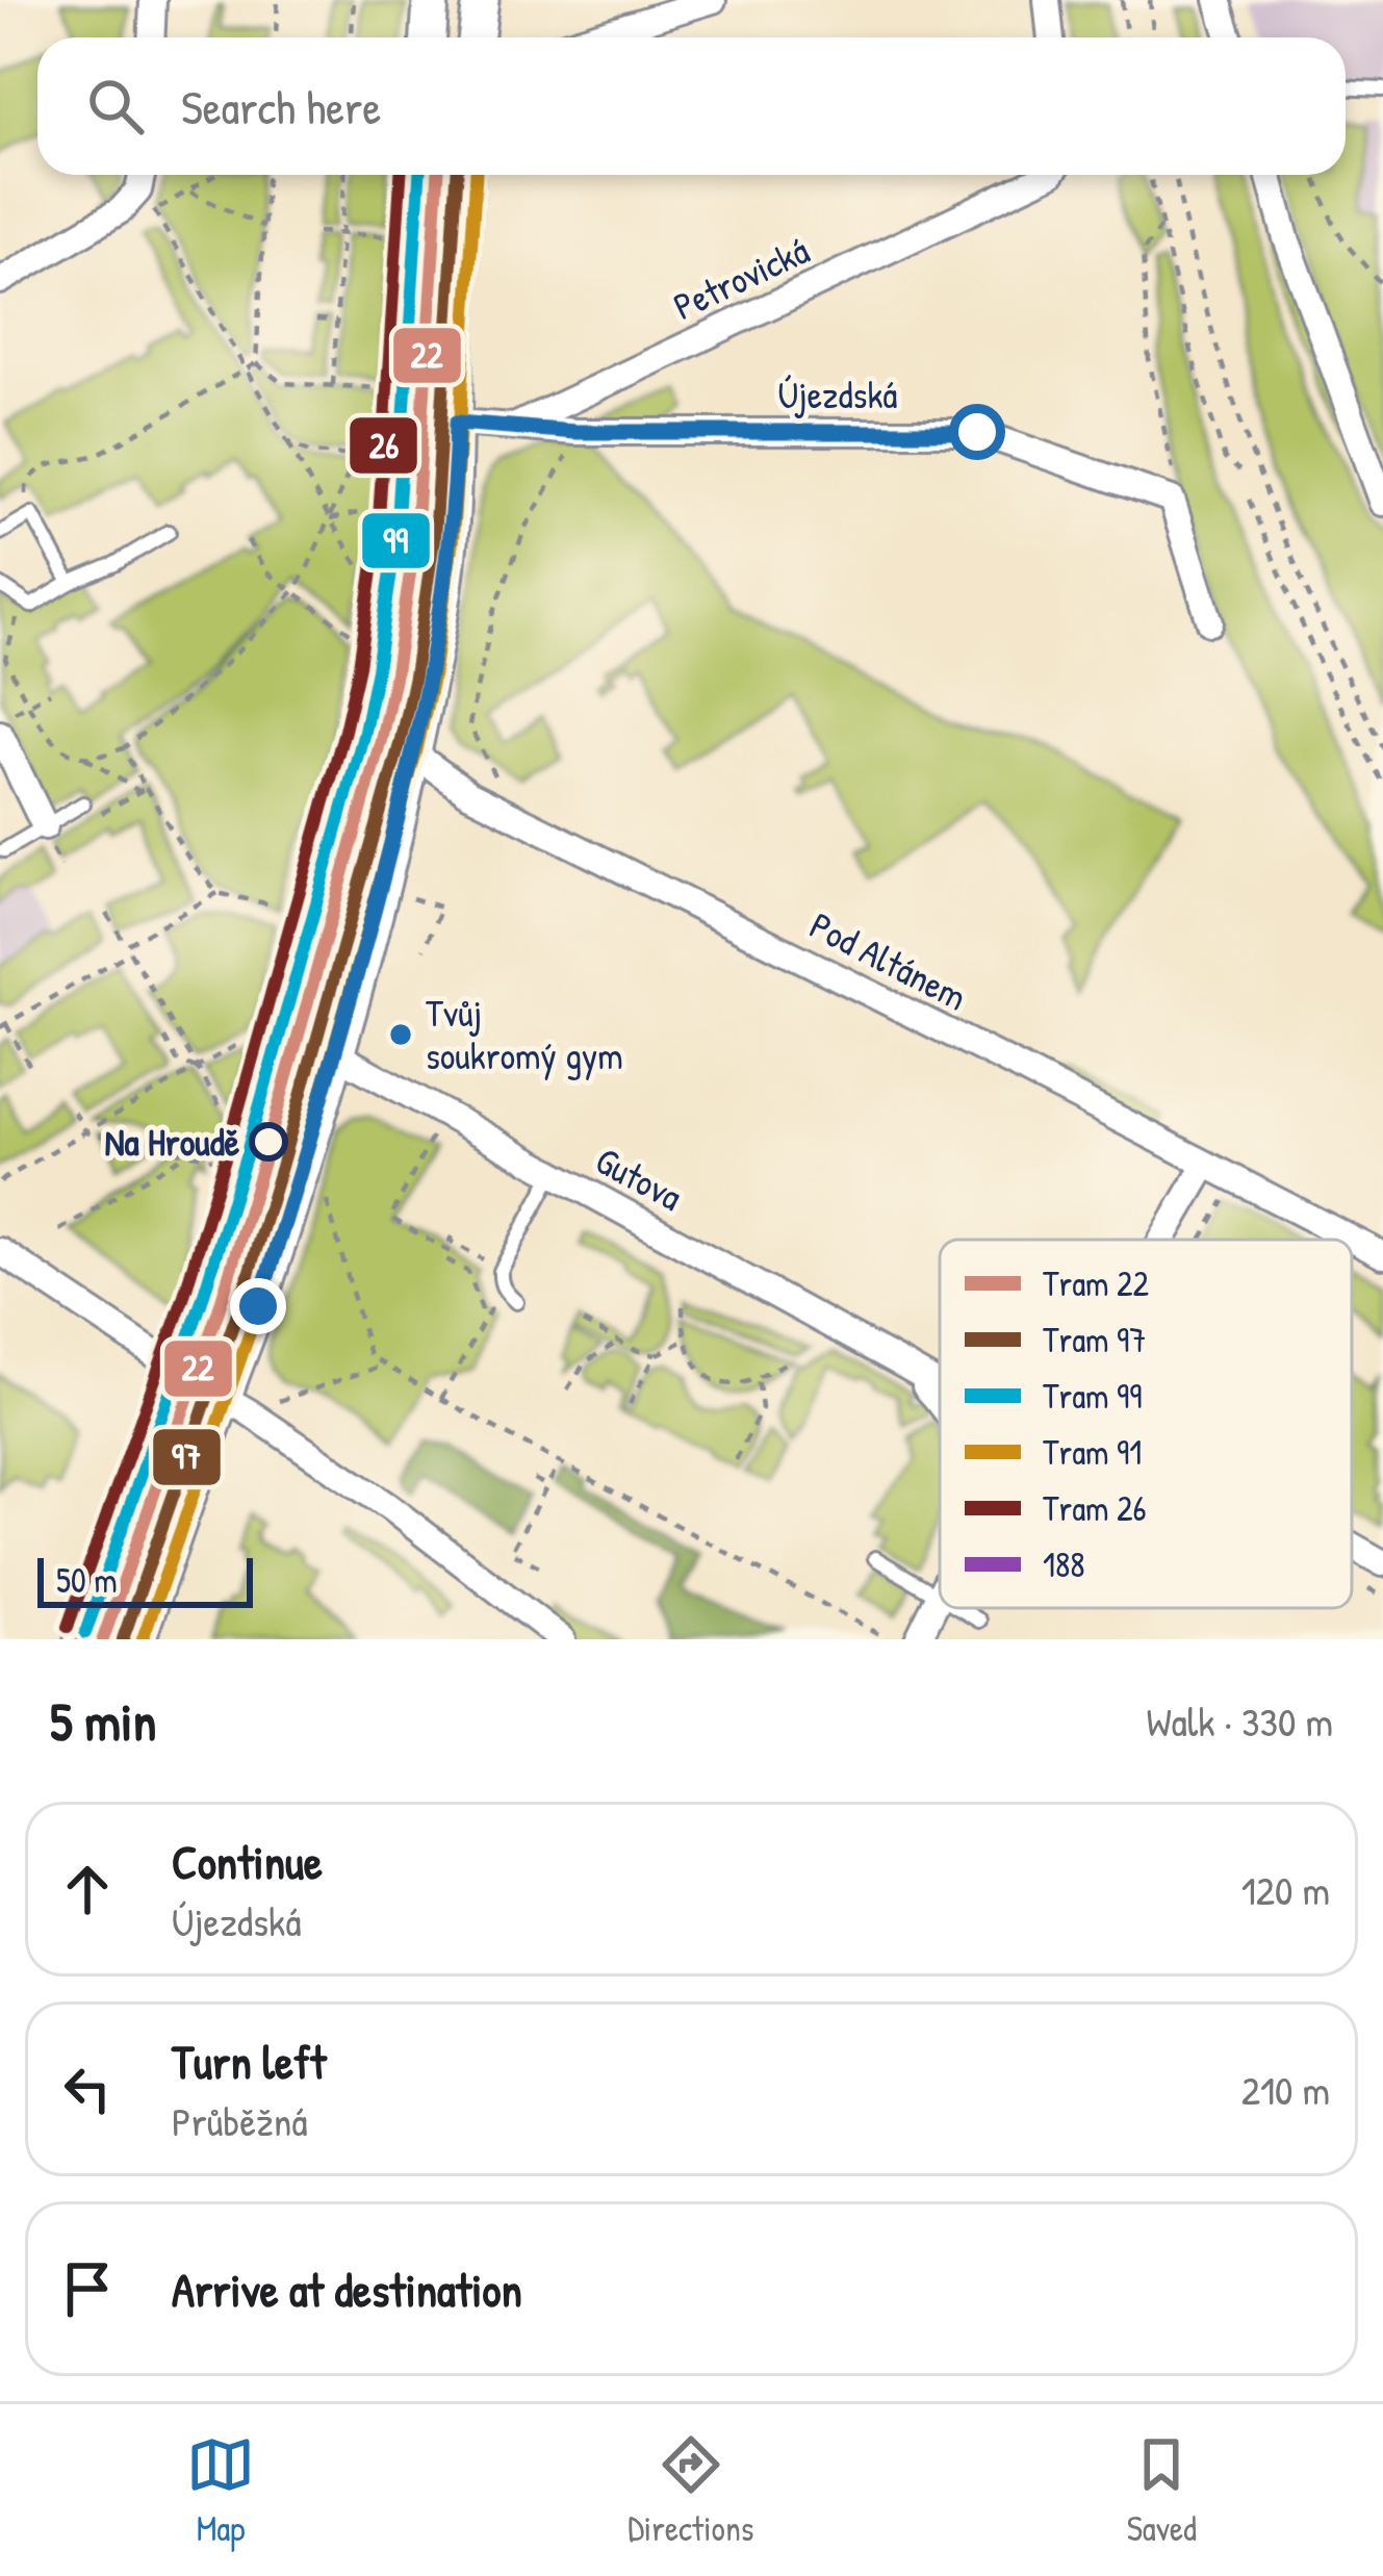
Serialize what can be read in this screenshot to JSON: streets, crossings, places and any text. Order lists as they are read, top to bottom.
{
  "streets": {
    "street": [
      "Petrovická",
      "Újezdská",
      "Pod Altánem",
      "Gutova"
    ]
  },
  "crossings": [
    ["Petrovická", "Újezdská"]
  ],
  "places": ["Tvůj soukromý gym", "Na Hroudě"],
  "lines": [
    "tram line 22",
    "tram line 97",
    "tram line 99",
    "tram line 91",
    "tram line 26",
    "transit line 188"
  ],
  "legend": [
    "Tram 22",
    "Tram 97",
    "Tram 99",
    "Tram 91",
    "Tram 26",
    "188"
  ],
  "scale_bar": "50 m",
  "page": {
    "search": "Search here",
    "scale": "50 m",
    "heading": ["5 min", "Walk · 330 m"],
    "list": [
      ["Continue", "Újezdská", "120 m"],
      ["Turn left", "Průběžná", "210 m"],
      "Arrive at destination"
    ],
    "nav": ["Map", "Directions", "Saved"]
  }
}
